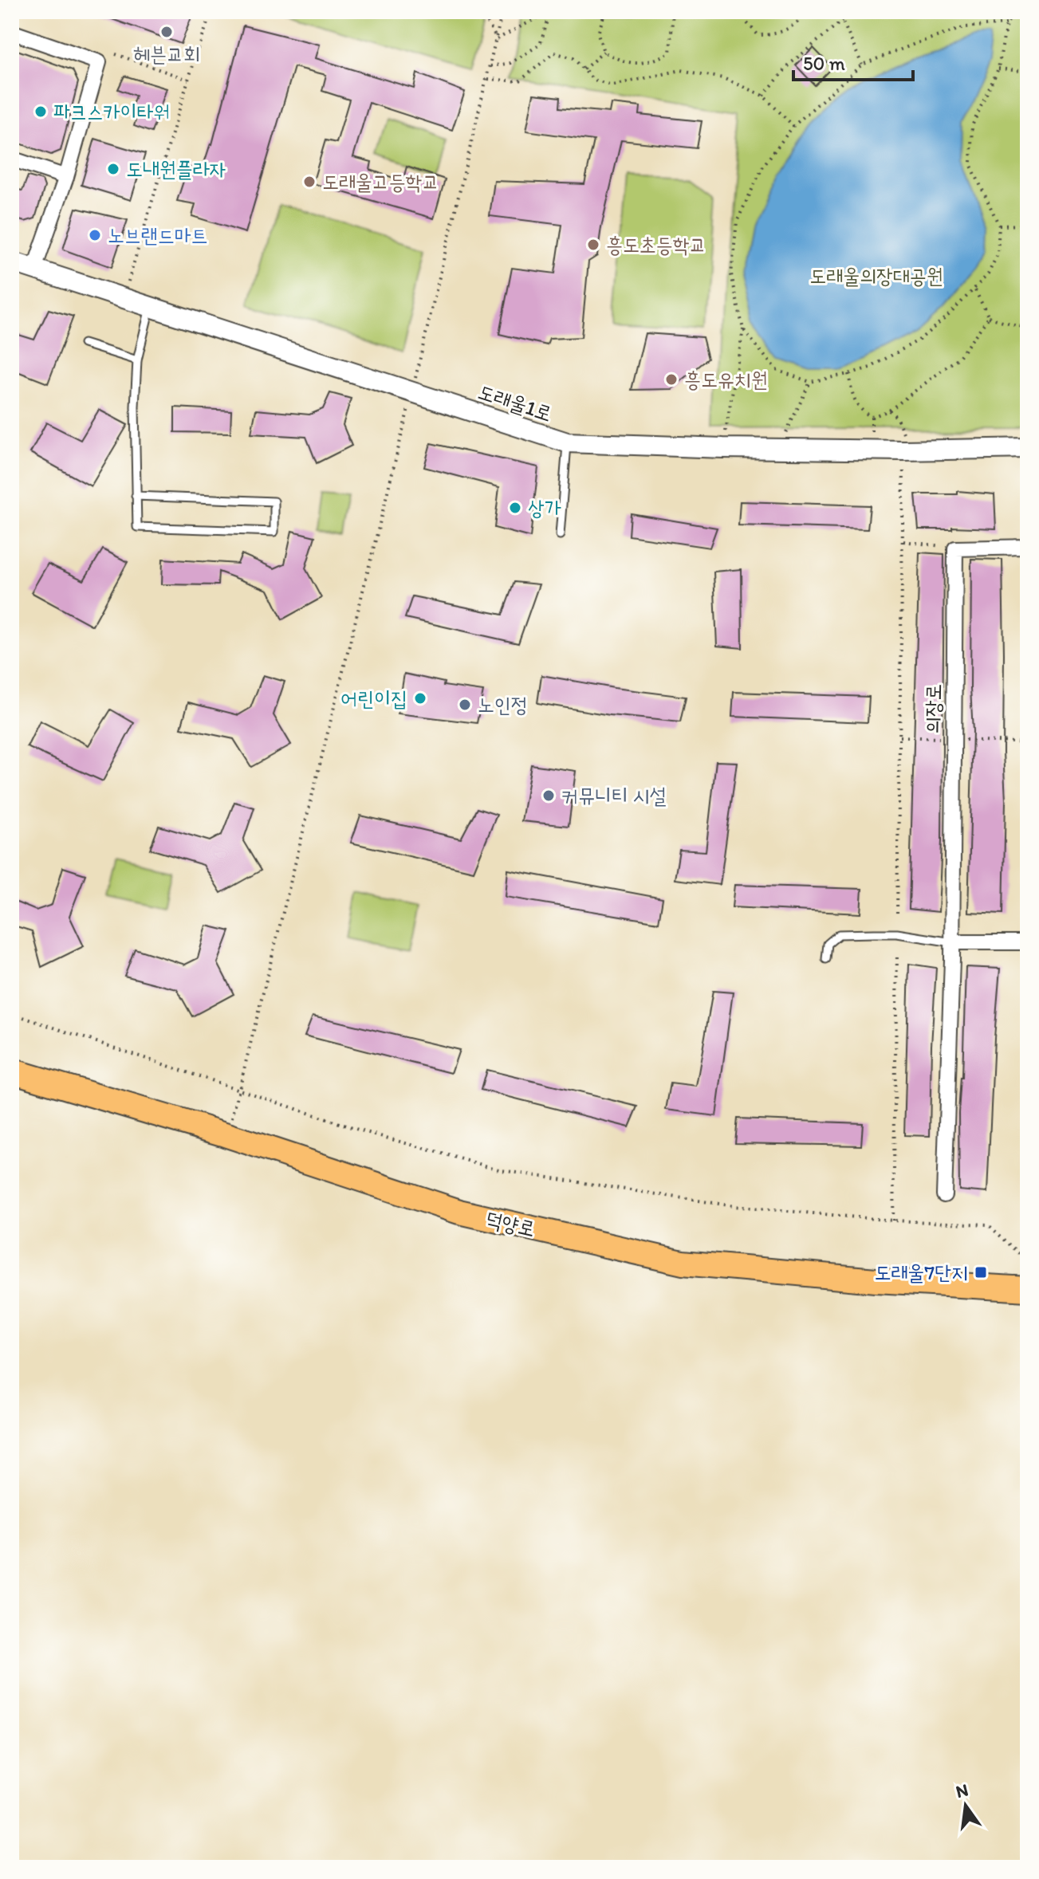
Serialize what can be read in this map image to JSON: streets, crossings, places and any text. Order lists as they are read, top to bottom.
{
  "streets": {
    "main road": ["덕양로"],
    "street": ["도래울1로", "의장로"]
  },
  "parks": ["도래울의장대공원"],
  "places": {
    "other": [
      "헤븐교회",
      "파크스카이타워",
      "도내원플라자",
      "도래울고등학교",
      "노브랜드마트",
      "흥도초등학교",
      "흥도유치원",
      "상가",
      "어린이집",
      "노인정",
      "커뮤니티 시설"
    ],
    "transit": ["도래울7단지"]
  },
  "scale_bar": "50 m",
  "north": "top"
}
